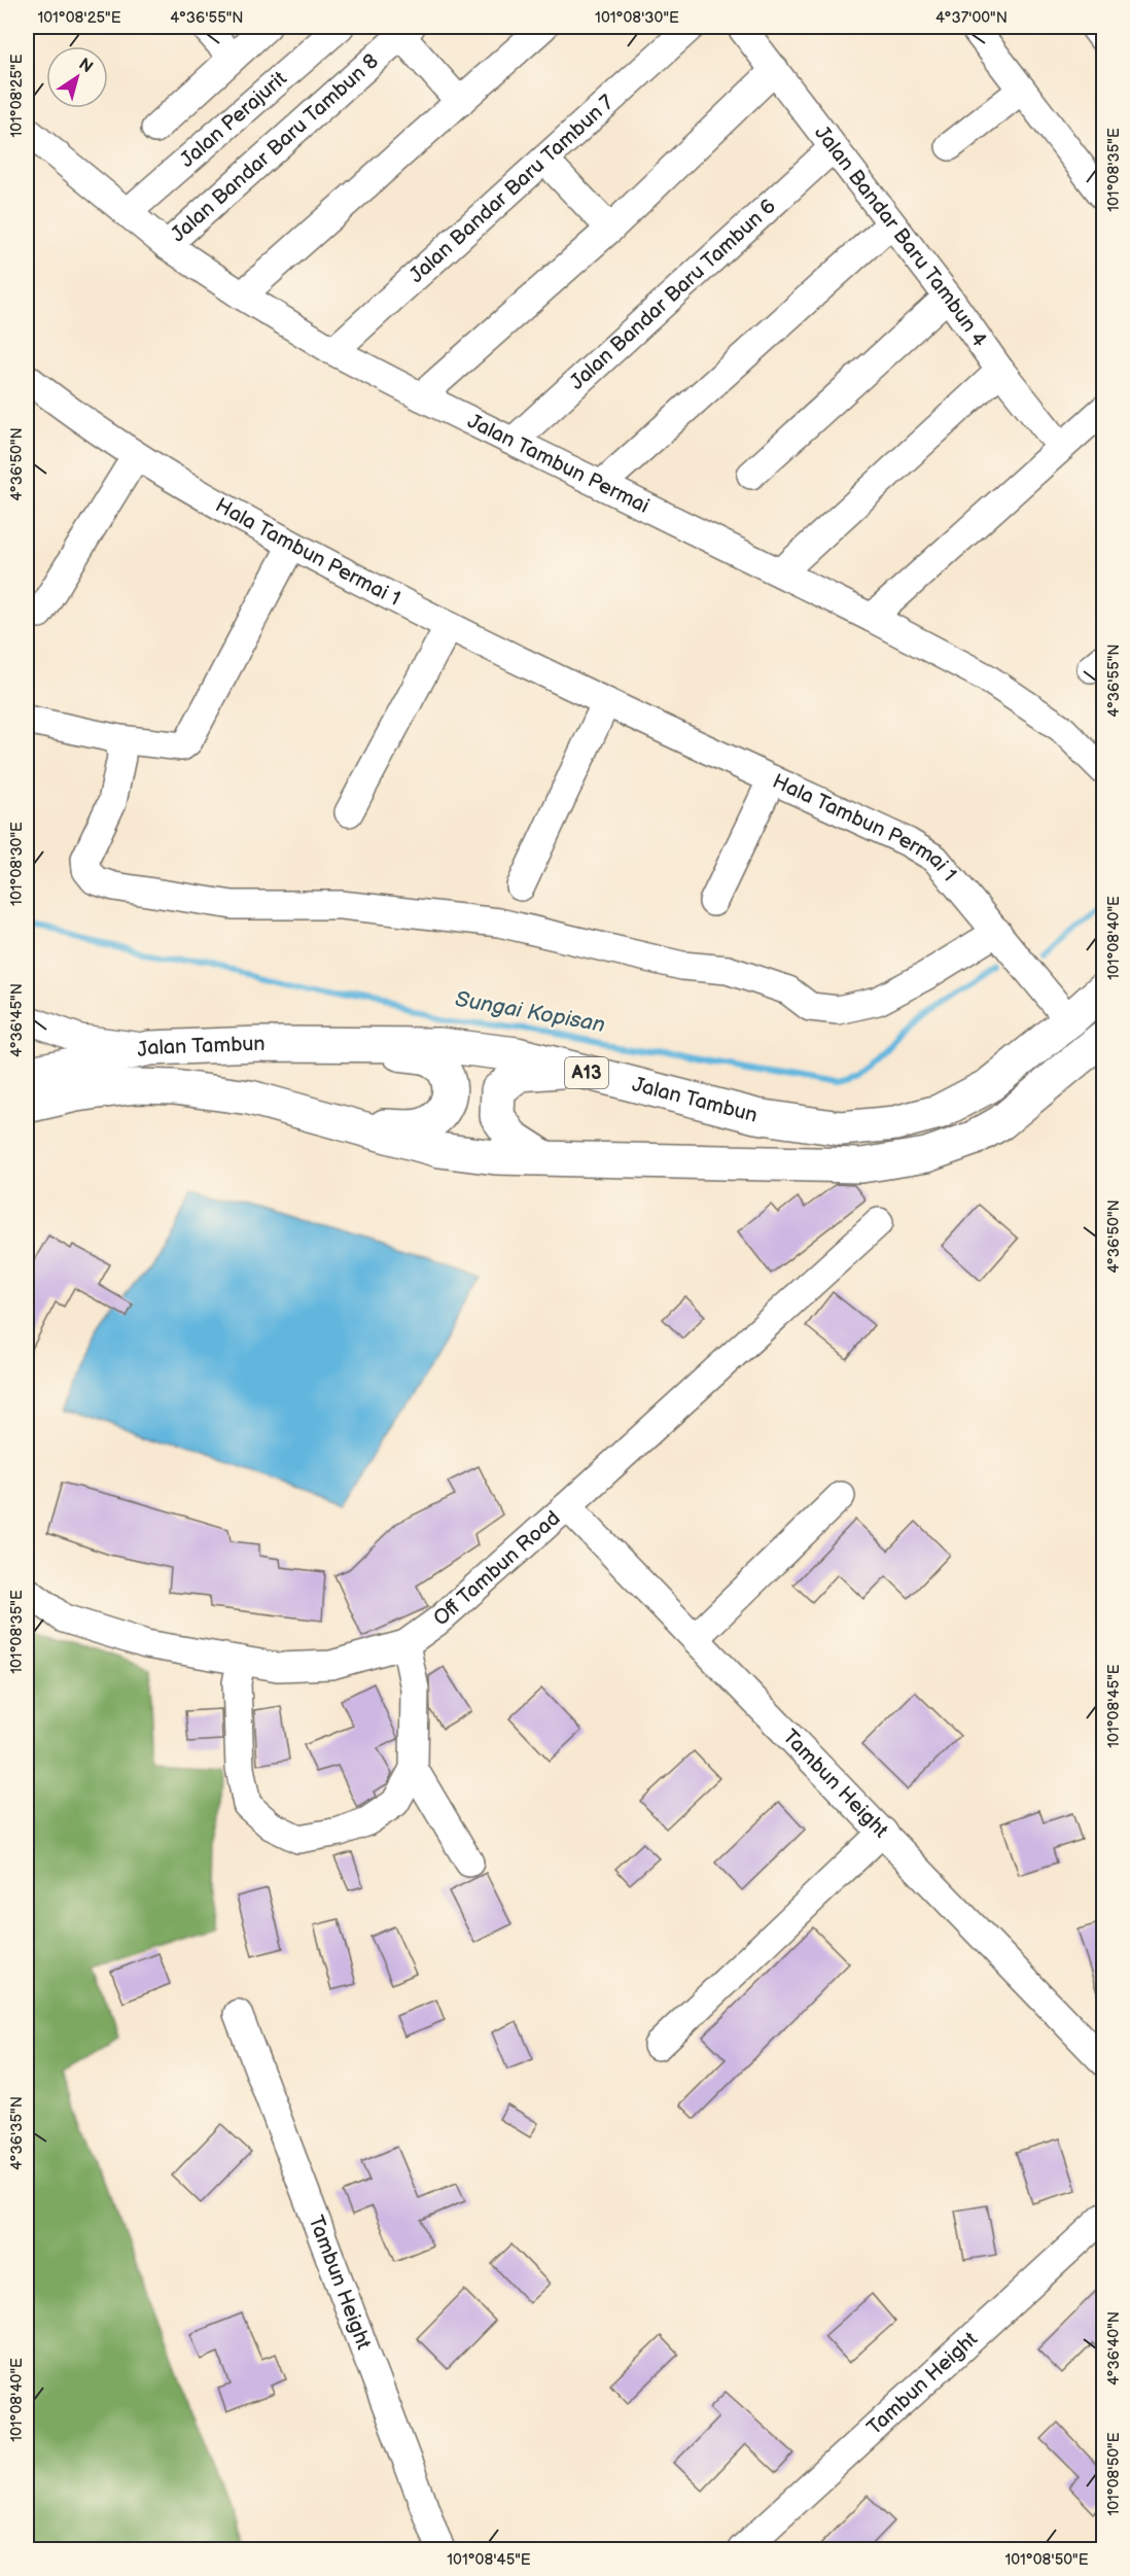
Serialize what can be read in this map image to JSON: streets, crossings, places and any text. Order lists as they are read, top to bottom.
{
  "streets": {
    "main road": ["Jalan Tambun", "A13"],
    "street": [
      "Jalan Perajurit",
      "Jalan Bandar Baru Tambun 8",
      "Jalan Bandar Baru Tambun 7",
      "Jalan Bandar Baru Tambun 4",
      "Jalan Bandar Baru Tambun 6",
      "Jalan Tambun Permai",
      "Hala Tambun Permai 1",
      "Off Tambun Road",
      "Tambun Height"
    ]
  },
  "crossings": [
    ["Jalan Perajurit", "Jalan Tambun Permai"],
    ["Jalan Bandar Baru Tambun 8", "Jalan Tambun Permai"],
    ["Jalan Bandar Baru Tambun 7", "Jalan Tambun Permai"],
    ["Jalan Bandar Baru Tambun 4", "Jalan Bandar Baru Tambun 6"],
    ["Jalan Bandar Baru Tambun 6", "Jalan Tambun Permai"],
    ["Hala Tambun Permai 1", "Jalan Tambun"],
    ["Off Tambun Road", "Tambun Height"]
  ],
  "water": ["Sungai Kopisan"],
  "north": "top right",
  "coordinates": [
    "101°08'25\"E",
    "4°36'55\"N",
    "101°08'30\"E",
    "4°37'00\"N",
    "101°08'35\"E",
    "4°36'50\"N",
    "101°08'40\"E",
    "4°36'45\"N",
    "101°08'45\"E",
    "4°36'35\"N",
    "4°36'40\"N",
    "101°08'50\"E"
  ]
}
